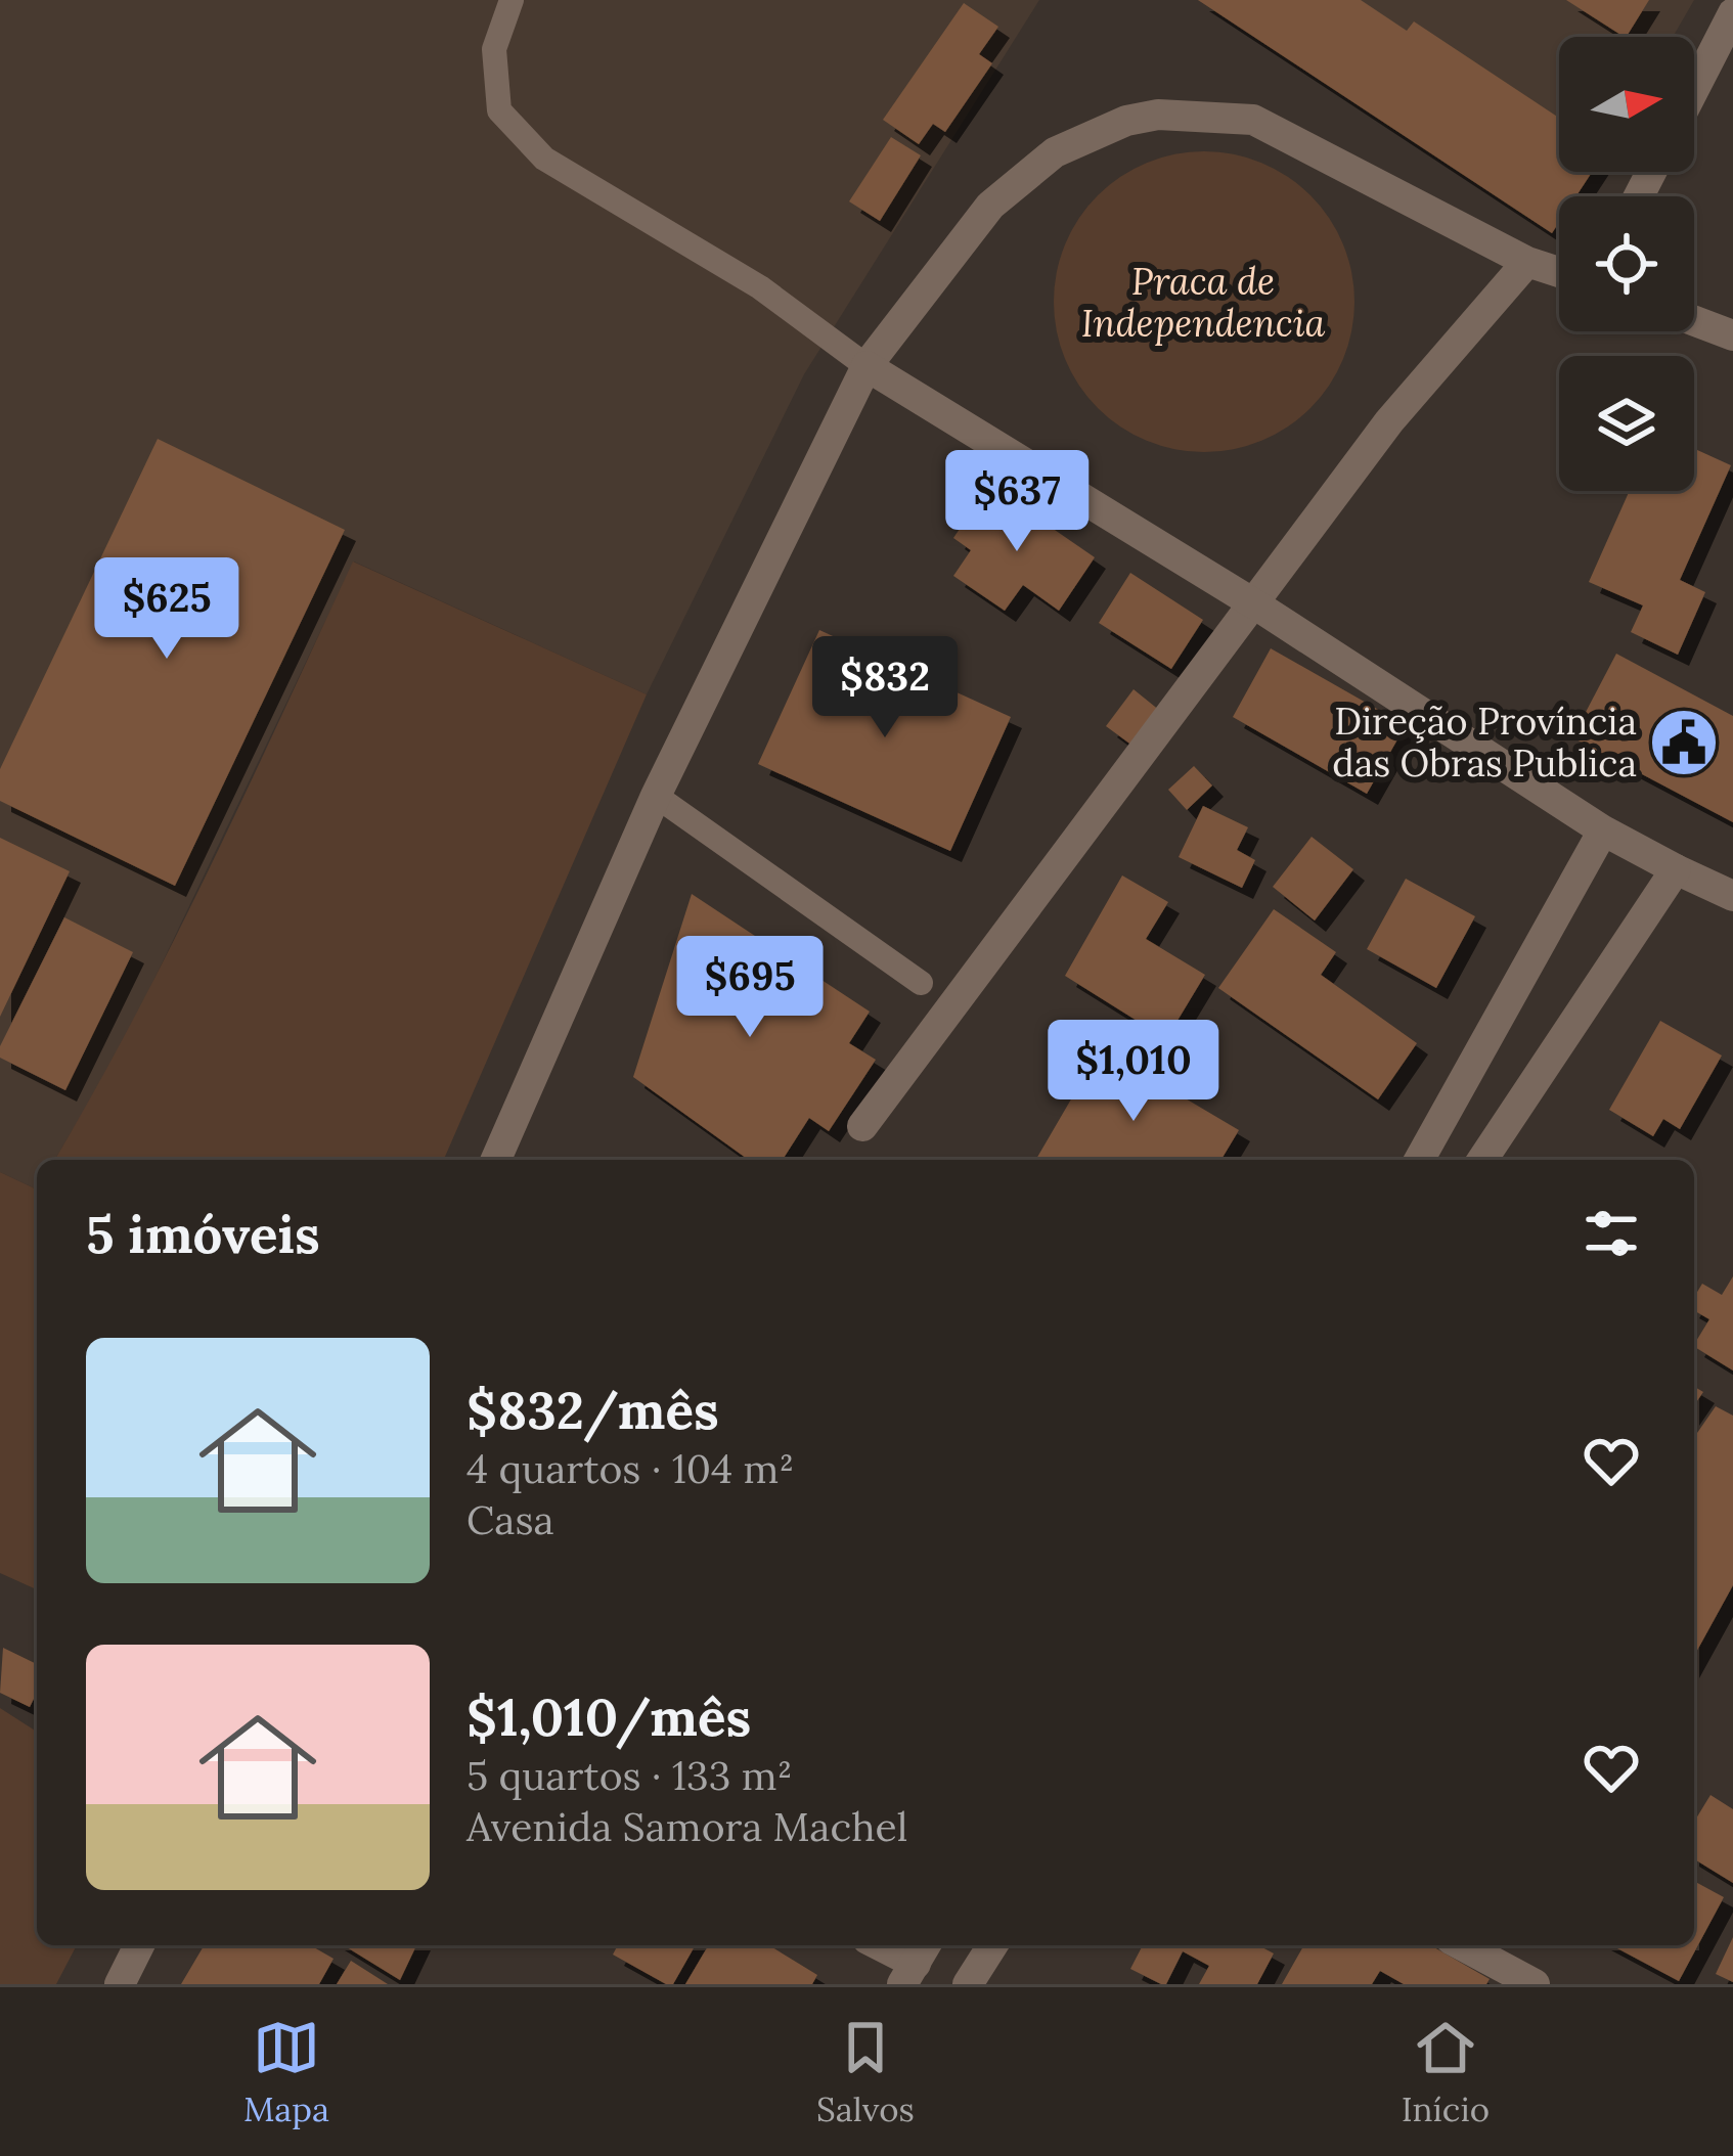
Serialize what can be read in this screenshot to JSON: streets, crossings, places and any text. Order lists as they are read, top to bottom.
{
  "parks": ["Praca de Independencia"],
  "places": {
    "public building": ["Direção Província das Obras Publica"]
  },
  "north": "right",
  "page": {
    "price": [
      "$637",
      "$625",
      "$832",
      "$695",
      "$1,010"
    ],
    "heading": "5 imóveis",
    "list": [
      {
        "name": "$832/mês",
        "note": "4 quartos · 104 m² · Casa"
      },
      {
        "name": "$1,010/mês",
        "note": "5 quartos · 133 m² · Avenida Samora Machel"
      }
    ],
    "tabs": ["Mapa", "Salvos", "Início"]
  }
}
